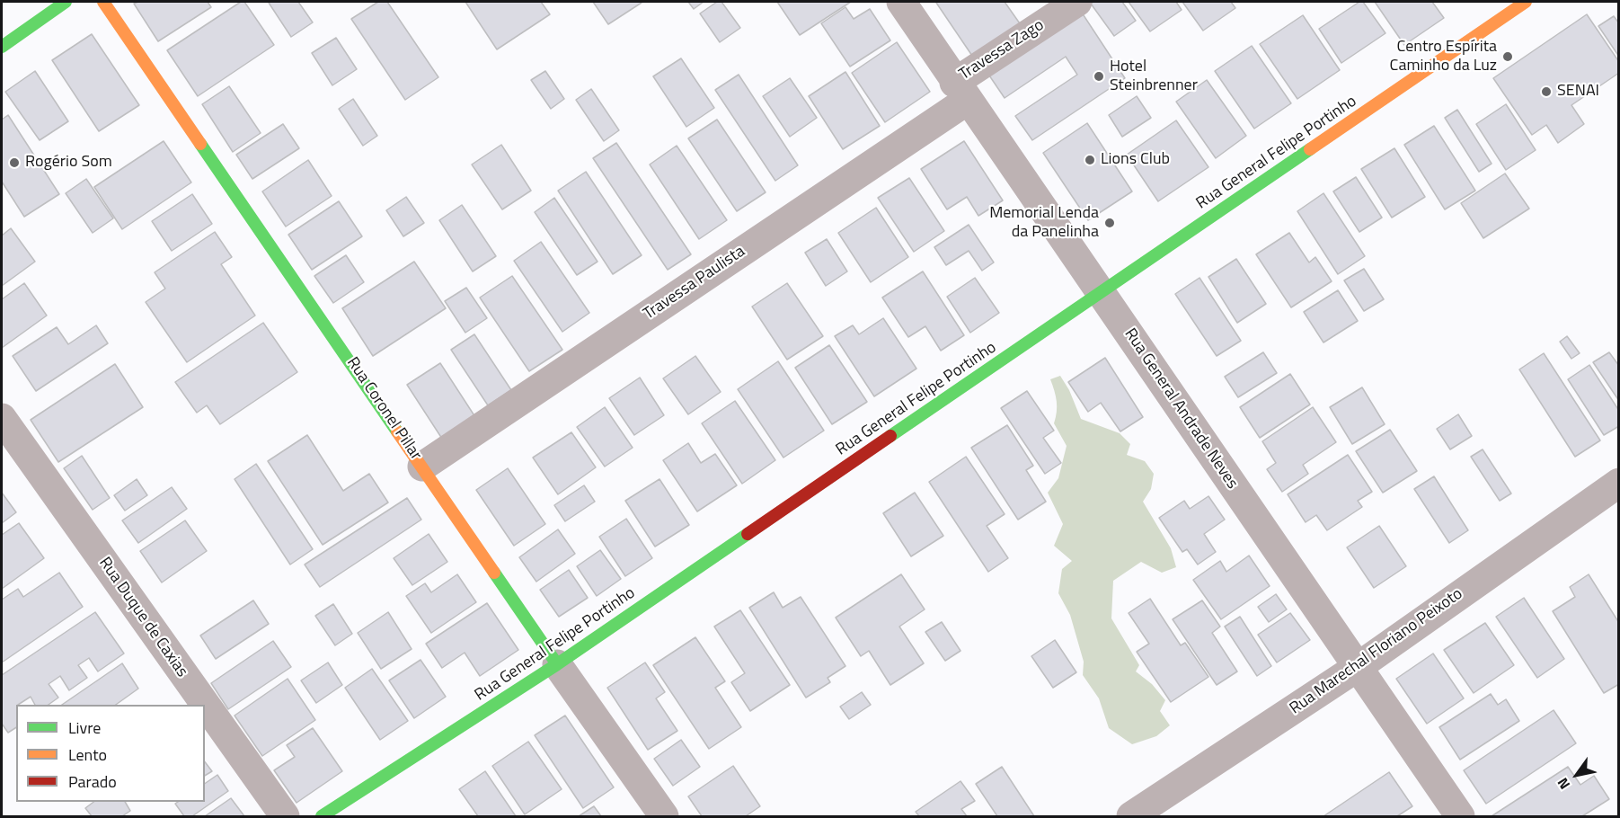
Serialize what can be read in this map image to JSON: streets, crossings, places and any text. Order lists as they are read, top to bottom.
{
  "streets": {
    "street": [
      "Travessa Zago",
      "Rua General Felipe Portinho",
      "Travessa Paulista",
      "Rua Coronel Pillar",
      "Rua General Andrade Neves",
      "Rua Duque de Caxias",
      "Rua Marechal Floriano Peixoto"
    ]
  },
  "crossings": [
    ["Travessa Zago", "Travessa Paulista"],
    ["Travessa Zago", "Rua General Andrade Neves"],
    ["Rua General Felipe Portinho", "Rua Coronel Pillar"],
    ["Rua General Felipe Portinho", "Rua General Andrade Neves"],
    ["Travessa Paulista", "Rua Coronel Pillar"],
    ["Travessa Paulista", "Rua General Andrade Neves"],
    ["Rua General Andrade Neves", "Rua Marechal Floriano Peixoto"]
  ],
  "places": [
    "Centro Espírita Caminho da Luz",
    "Hotel Steinbrenner",
    "SENAI",
    "Lions Club",
    "Rogério Som",
    "Memorial Lenda da Panelinha"
  ],
  "legend": ["Livre", "Lento", "Parado"],
  "north": "bottom left"
}
